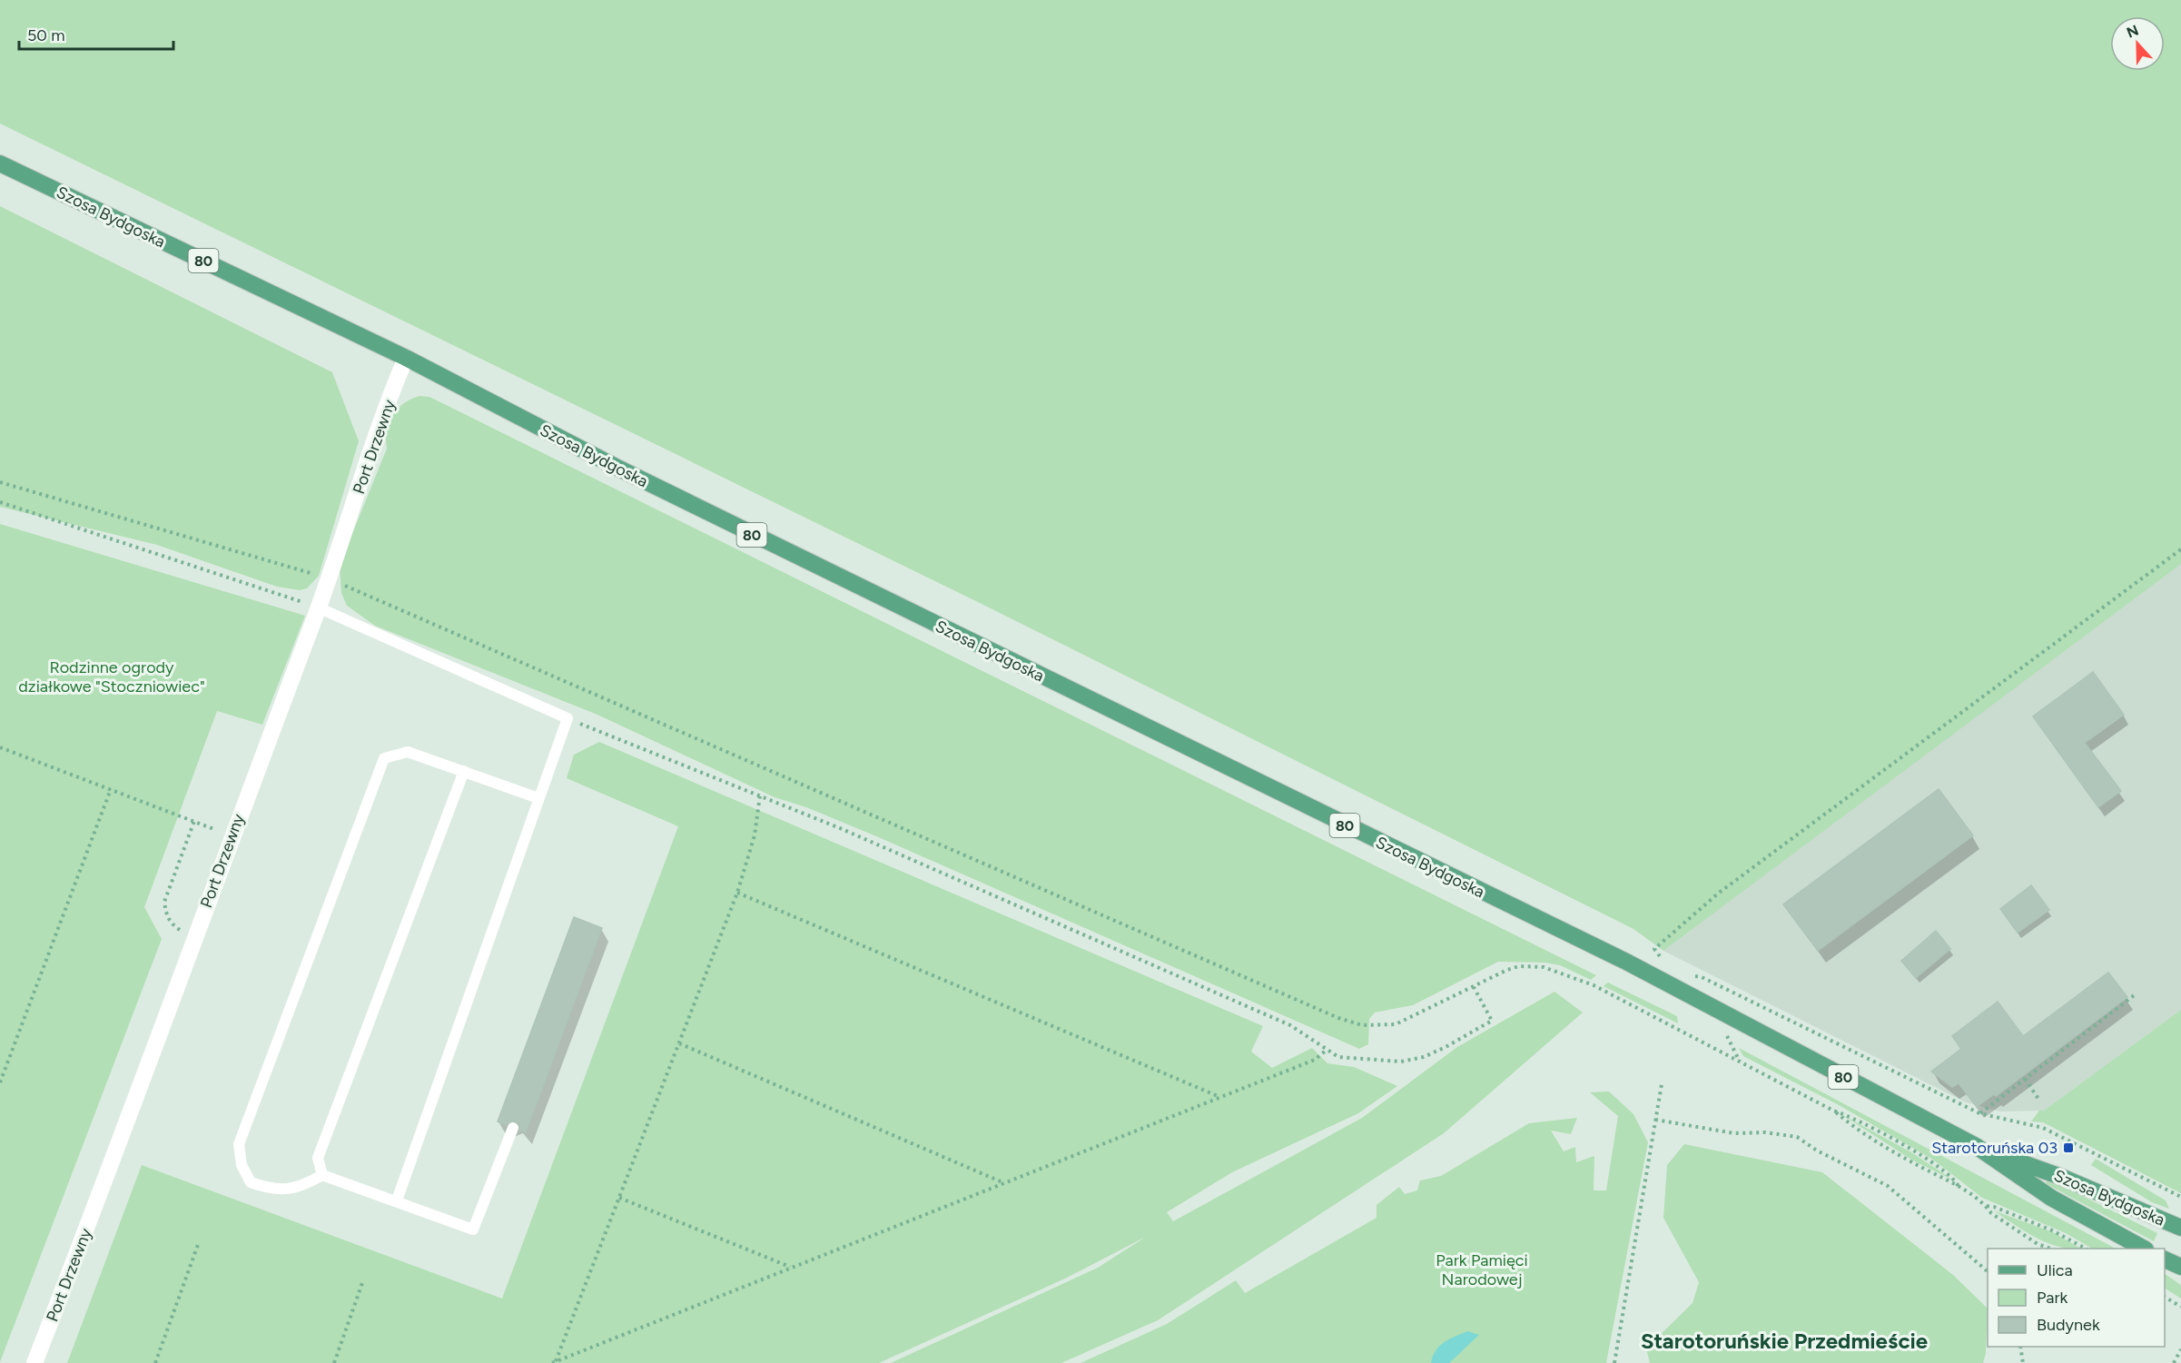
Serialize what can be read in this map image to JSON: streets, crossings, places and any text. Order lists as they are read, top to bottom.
{
  "streets": {
    "main road": ["Szosa Bydgoska", "80"],
    "street": ["Port Drzewny"]
  },
  "crossings": [
    ["Szosa Bydgoska", "Port Drzewny"]
  ],
  "districts": ["Starotoruńskie Przedmieście"],
  "parks": ["Rodzinne ogrody działkowe \"Stoczniowiec\"", "Park Pamięci Narodowej"],
  "places": {
    "transit": ["Starotoruńska 03"]
  },
  "legend": ["Ulica", "Park", "Budynek"],
  "scale_bar": "50 m",
  "north": "top"
}
